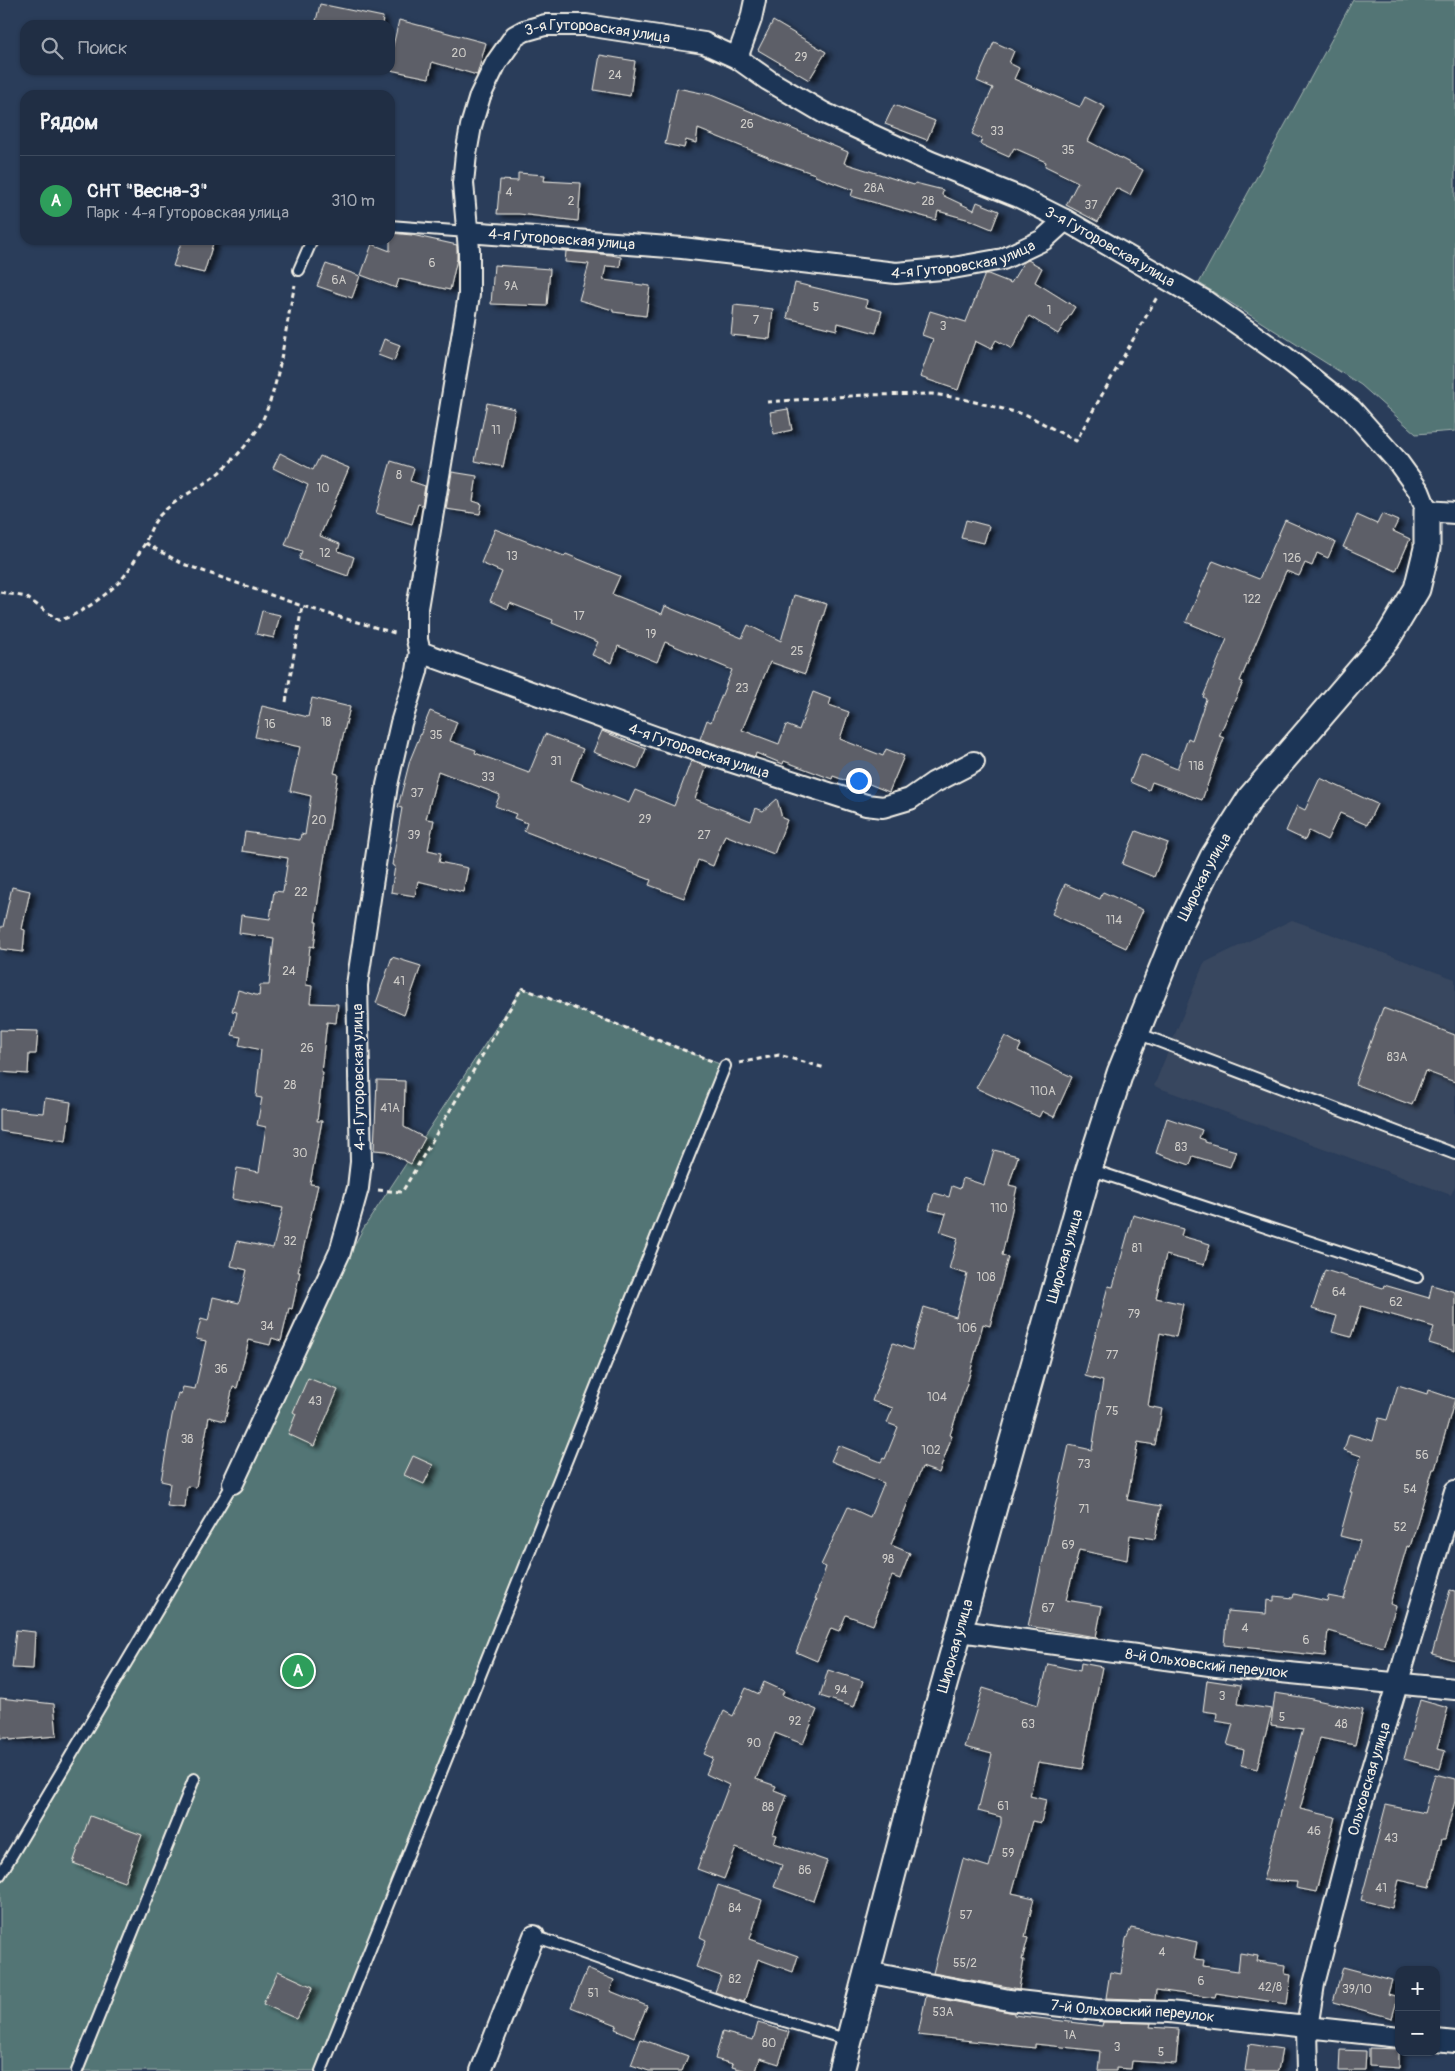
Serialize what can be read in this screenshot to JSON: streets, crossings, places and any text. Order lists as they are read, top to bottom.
{
  "streets": {
    "street": [
      "3-я Гуторовская улица",
      "4-я Гуторовская улица",
      "Широкая улица",
      "8-й Ольховский переулок",
      "Ольховская улица",
      "7-й Ольховский переулок"
    ]
  },
  "crossings": [
    ["3-я Гуторовская улица", "4-я Гуторовская улица"],
    ["3-я Гуторовская улица", "Широкая улица"],
    ["Широкая улица", "8-й Ольховский переулок"],
    ["Широкая улица", "7-й Ольховский переулок"],
    ["8-й Ольховский переулок", "Ольховская улица"],
    ["Ольховская улица", "7-й Ольховский переулок"]
  ],
  "house_numbers": [
    "20",
    "29",
    "24",
    "26",
    "33",
    "35",
    "28А",
    "4",
    "2",
    "28",
    "37",
    "6",
    "6А",
    "9А",
    "5",
    "1",
    "7",
    "3",
    "11",
    "8",
    "10",
    "12",
    "13",
    "126",
    "122",
    "17",
    "19",
    "25",
    "23",
    "18",
    "16",
    "35",
    "31",
    "118",
    "33",
    "37",
    "29",
    "20",
    "39",
    "27",
    "22",
    "114",
    "24",
    "41",
    "26",
    "83А",
    "28",
    "110А",
    "41А",
    "83",
    "30",
    "110",
    "32",
    "81",
    "108",
    "64",
    "62",
    "79",
    "34",
    "106",
    "77",
    "36",
    "104",
    "43",
    "75",
    "38",
    "102",
    "56",
    "73",
    "54",
    "71",
    "52",
    "69",
    "98",
    "67",
    "4",
    "6",
    "94",
    "3",
    "5",
    "92",
    "63",
    "48",
    "90",
    "61",
    "88",
    "46",
    "43",
    "59",
    "86",
    "41",
    "84",
    "57",
    "4",
    "55/2",
    "82",
    "6",
    "42/8",
    "39/10",
    "51",
    "53А",
    "1А",
    "80",
    "3",
    "5"
  ],
  "page": {
    "search": "Поиск",
    "heading": "Рядом",
    "list": [
      {
        "mark": "A",
        "name": "СНТ \"Весна-3\"",
        "note": "Парк · 4-я Гуторовская улица",
        "value": "310 m"
      }
    ],
    "pins": "A",
    "map_buttons": ["+", "−"]
  }
}
